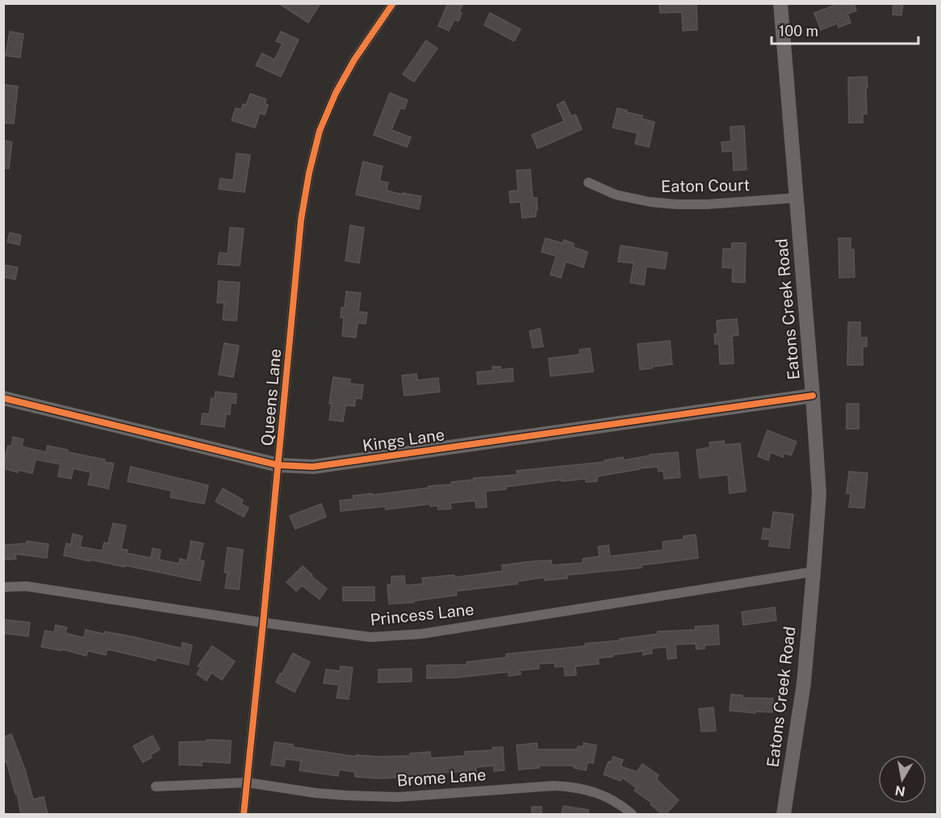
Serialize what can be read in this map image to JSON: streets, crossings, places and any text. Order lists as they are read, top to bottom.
{
  "streets": {
    "street": [
      "Eaton Court",
      "Eatons Creek Road",
      "Queens Lane",
      "Kings Lane",
      "Princess Lane",
      "Brome Lane"
    ]
  },
  "crossings": [
    ["Eaton Court", "Eatons Creek Road"],
    ["Eatons Creek Road", "Kings Lane"],
    ["Eatons Creek Road", "Princess Lane"],
    ["Queens Lane", "Kings Lane"],
    ["Queens Lane", "Princess Lane"],
    ["Queens Lane", "Brome Lane"]
  ],
  "scale_bar": "100 m",
  "north": "bottom"
}
